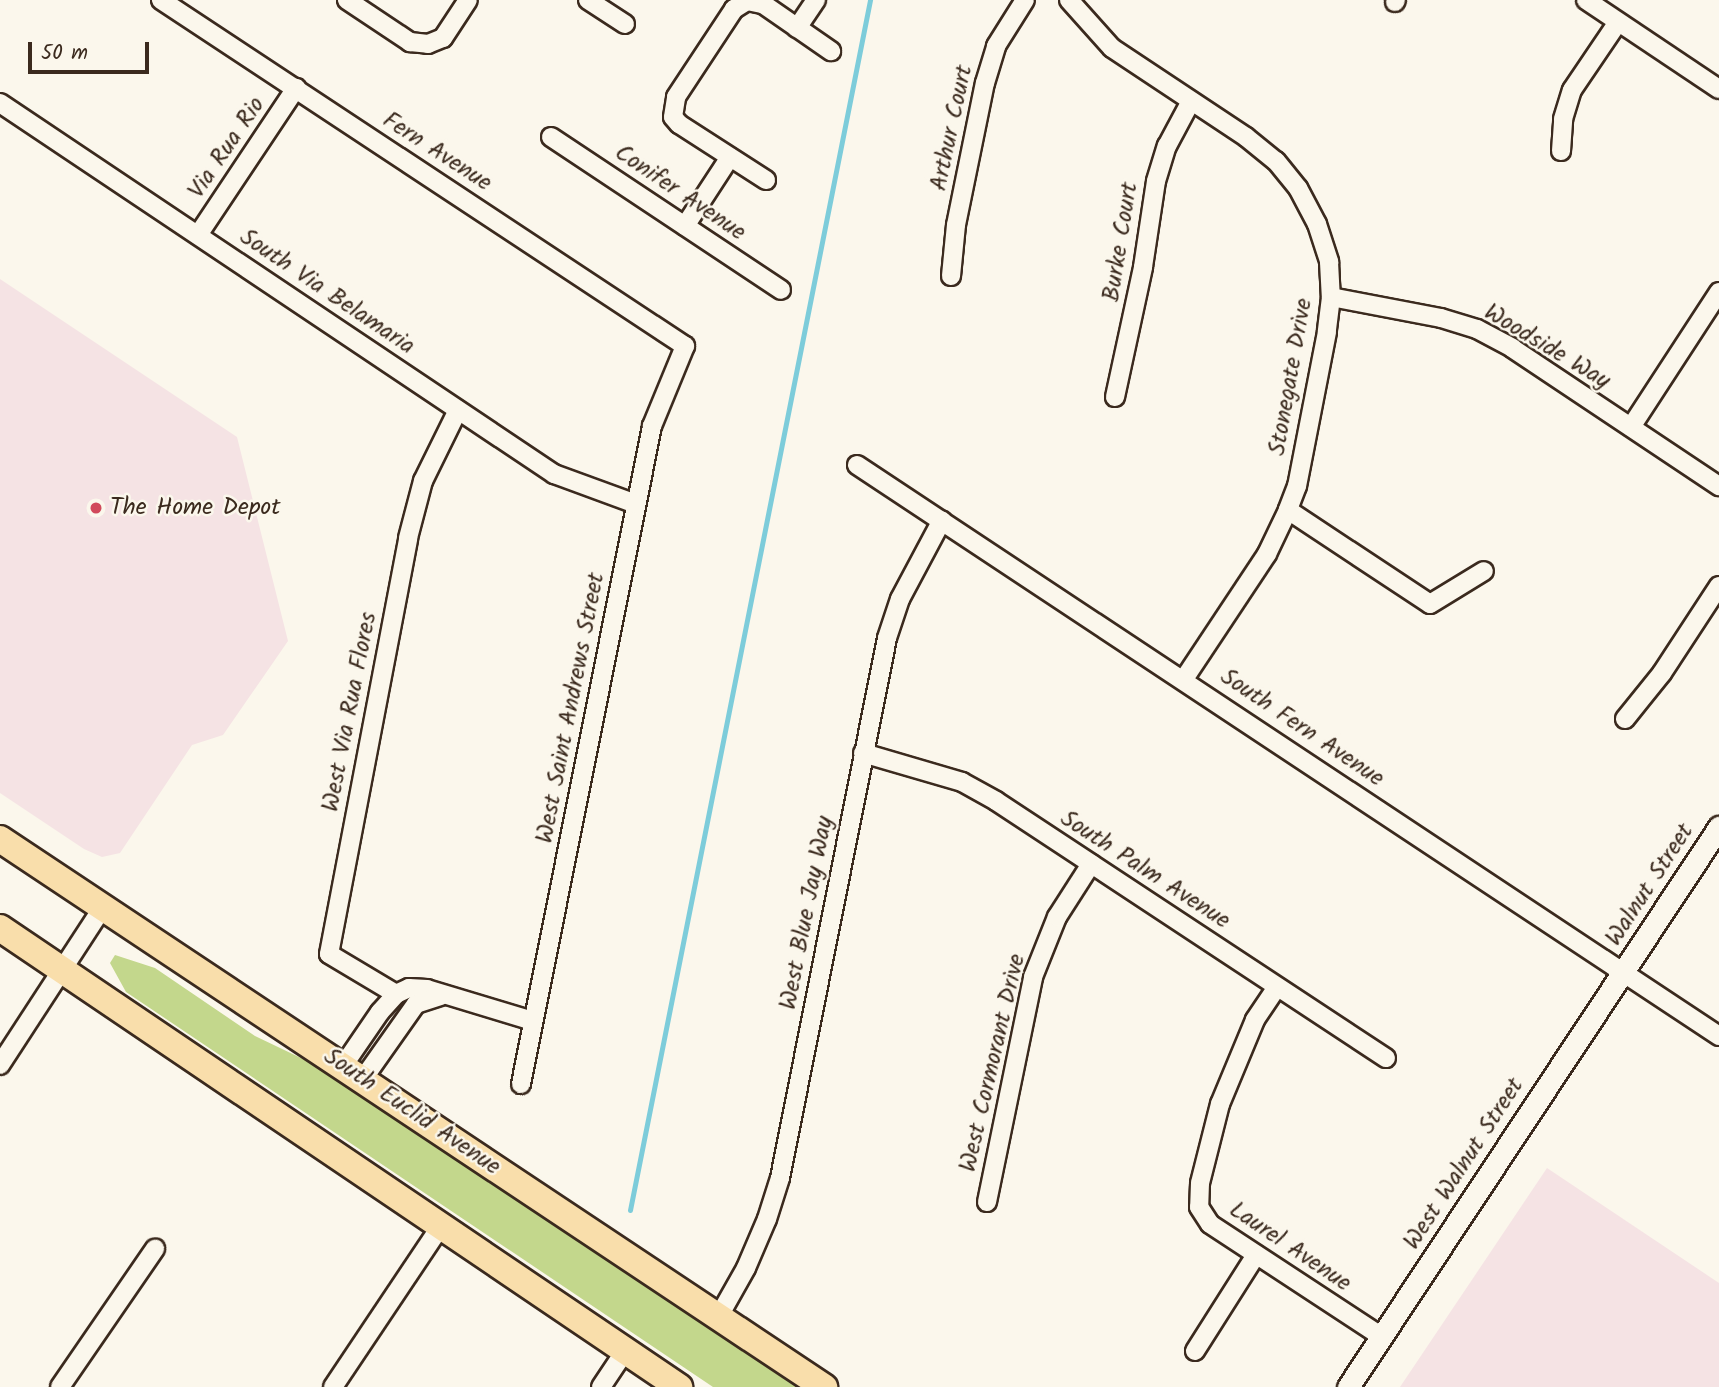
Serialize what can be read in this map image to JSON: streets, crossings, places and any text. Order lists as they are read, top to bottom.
{
  "streets": {
    "main road": ["South Euclid Avenue"],
    "street": [
      "Arthur Court",
      "Via Rua Rio",
      "Fern Avenue",
      "Conifer Avenue",
      "Burke Court",
      "South Via Belamaria",
      "Woodside Way",
      "Stonegate Drive",
      "West Saint Andrews Street",
      "West Via Rua Flores",
      "South Fern Avenue",
      "South Palm Avenue",
      "Walnut Street",
      "West Blue Jay Way",
      "West Cormorant Drive",
      "West Walnut Street",
      "Laurel Avenue"
    ]
  },
  "crossings": [
    ["Via Rua Rio", "Fern Avenue"],
    ["Via Rua Rio", "South Via Belamaria"],
    ["Fern Avenue", "West Saint Andrews Street"],
    ["Burke Court", "Stonegate Drive"],
    ["South Via Belamaria", "West Saint Andrews Street"],
    ["South Via Belamaria", "West Via Rua Flores"],
    ["Woodside Way", "Stonegate Drive"],
    ["Stonegate Drive", "South Fern Avenue"],
    ["South Fern Avenue", "Walnut Street"],
    ["South Fern Avenue", "West Blue Jay Way"],
    ["South Fern Avenue", "West Walnut Street"],
    ["South Palm Avenue", "West Blue Jay Way"],
    ["South Palm Avenue", "West Cormorant Drive"],
    ["South Palm Avenue", "Laurel Avenue"],
    ["Walnut Street", "West Walnut Street"],
    ["West Blue Jay Way", "South Euclid Avenue"],
    ["West Walnut Street", "Laurel Avenue"]
  ],
  "places": ["The Home Depot"],
  "scale_bar": "50 m"
}
